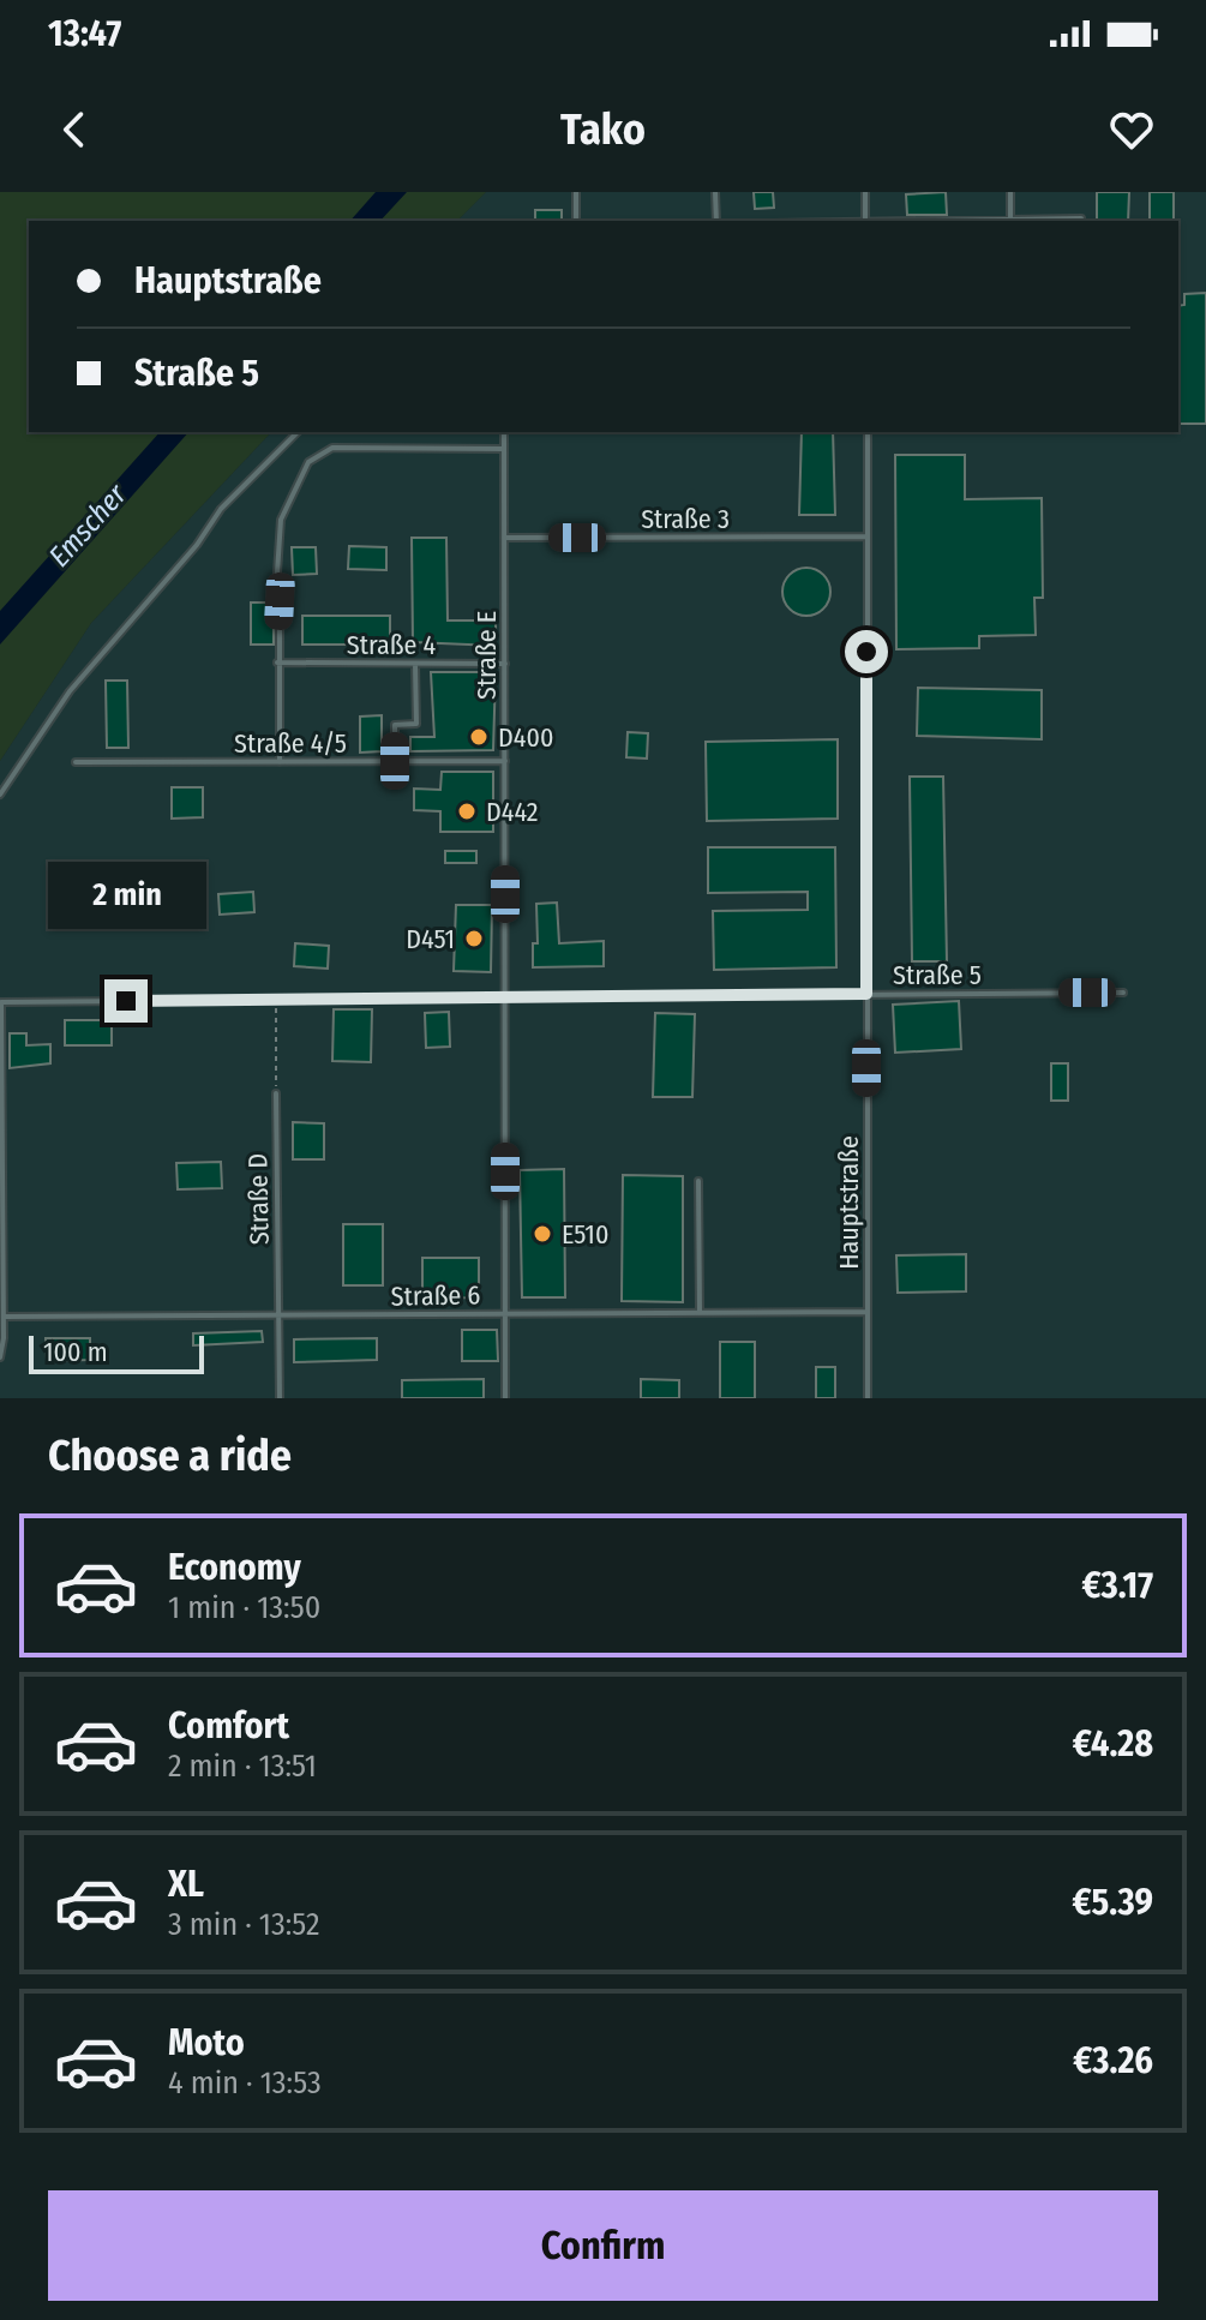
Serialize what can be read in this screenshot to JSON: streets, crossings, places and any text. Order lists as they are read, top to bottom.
{
  "streets": {
    "lane": [
      "Straße 3",
      "Straße 4",
      "Straße E",
      "Straße 4/5",
      "Straße 5",
      "Straße D",
      "Hauptstraße",
      "Straße 6"
    ]
  },
  "crossings": [
    ["Straße 3", "Straße E"],
    ["Straße 3", "Hauptstraße"],
    ["Straße 4", "Straße E"],
    ["Straße E", "Straße 4/5"],
    ["Straße E", "Straße 5"],
    ["Straße E", "Straße 6"],
    ["Straße 5", "Hauptstraße"],
    ["Straße D", "Straße 6"],
    ["Hauptstraße", "Straße 6"]
  ],
  "water": ["Emscher"],
  "places": [
    "D400",
    "D442",
    "D451",
    "E510"
  ],
  "scale_bar": "100 m",
  "page": {
    "status": "13:47",
    "header": "Tako",
    "banner": ["Hauptstraße", "Straße 5"],
    "bubble": "2 min",
    "scale": "100 m",
    "heading": "Choose a ride",
    "list": [
      {
        "name": "Economy",
        "note": "1 min · 13:50",
        "value": "€3.17"
      },
      {
        "name": "Comfort",
        "note": "2 min · 13:51",
        "value": "€4.28"
      },
      {
        "name": "XL",
        "note": "3 min · 13:52",
        "value": "€5.39"
      },
      {
        "name": "Moto",
        "note": "4 min · 13:53",
        "value": "€3.26"
      }
    ],
    "buttons": "Confirm"
  }
}
